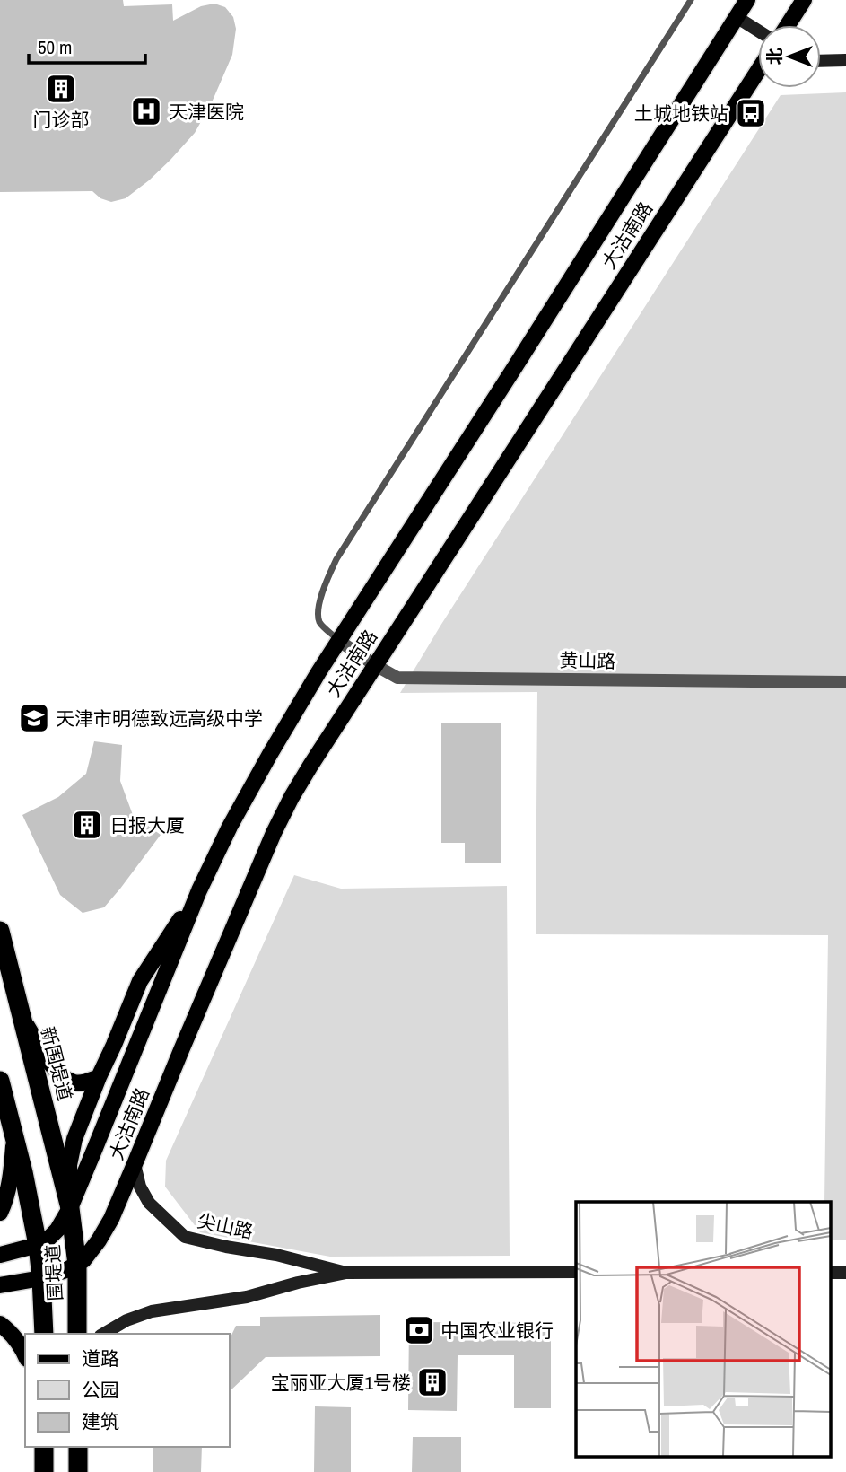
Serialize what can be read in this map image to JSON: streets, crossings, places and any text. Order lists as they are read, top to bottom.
{
  "streets": {
    "highway": ["新围堤道", "围堤道"],
    "main road": ["大沽南路", "尖山路"],
    "street": ["黄山路"]
  },
  "crossings": [
    ["大沽南路", "黄山路"],
    ["大沽南路", "新围堤道"],
    ["大沽南路", "尖山路"],
    ["大沽南路", "围堤道"],
    ["新围堤道", "围堤道"]
  ],
  "places": {
    "building": ["门诊部", "日报大厦", "宝丽亚大厦1号楼"],
    "hospital": ["天津医院"],
    "bus stop": ["土城地铁站"],
    "school or university": ["天津市明德致远高级中学"],
    "bank": ["中国农业银行"]
  },
  "legend": ["道路", "公园", "建筑"],
  "scale_bar": "50 m",
  "north": "left"
}
